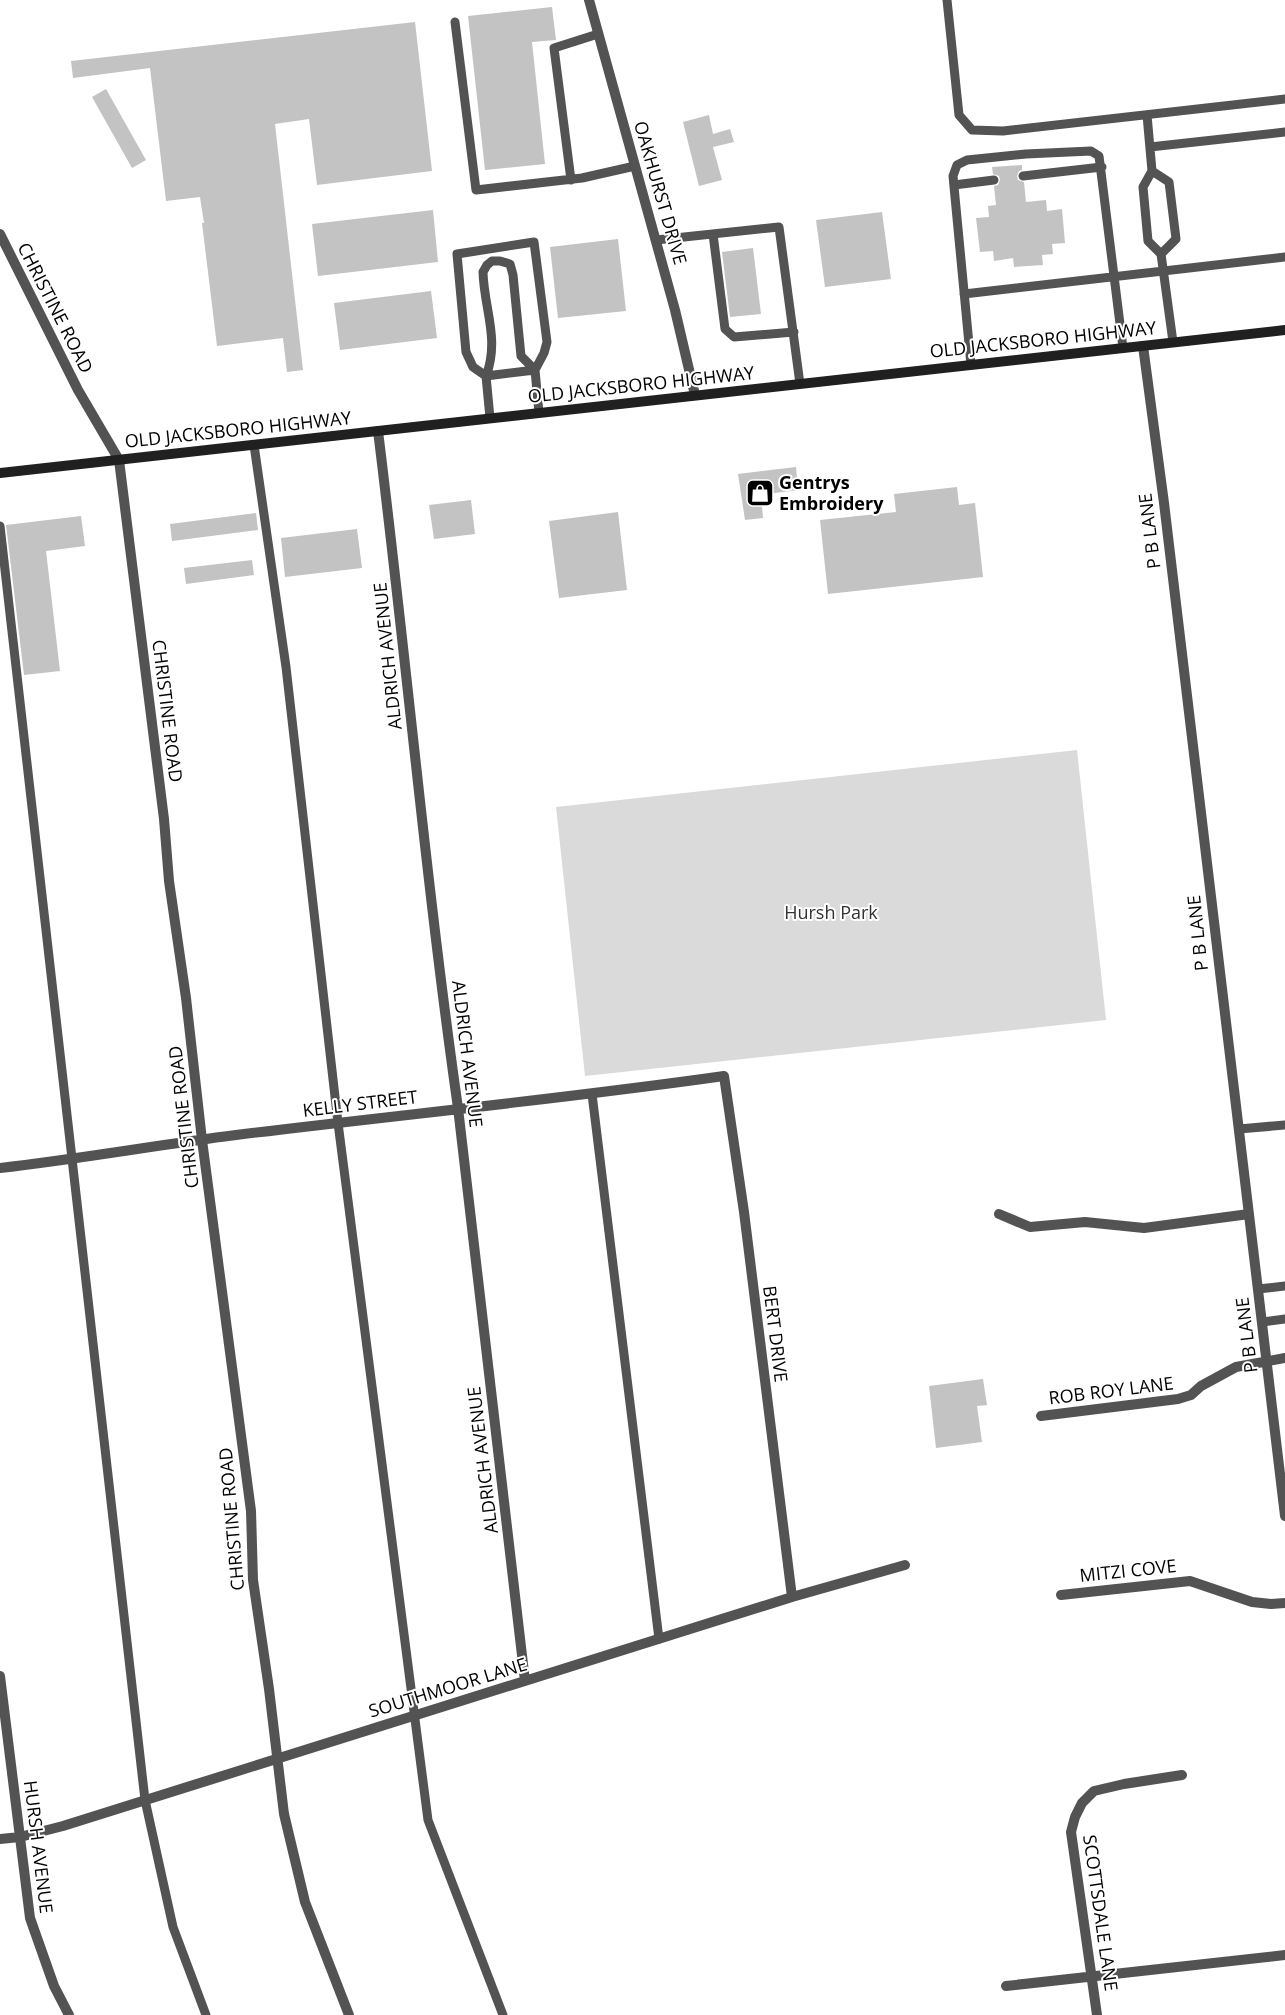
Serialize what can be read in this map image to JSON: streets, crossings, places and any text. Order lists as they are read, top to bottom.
{
  "streets": {
    "main road": ["OLD JACKSBORO HIGHWAY"],
    "street": [
      "OAKHURST DRIVE",
      "CHRISTINE ROAD",
      "P B LANE",
      "ALDRICH AVENUE",
      "KELLY STREET",
      "BERT DRIVE",
      "ROB ROY LANE",
      "MITZI COVE",
      "SOUTHMOOR LANE",
      "HURSH AVENUE",
      "SCOTTSDALE LANE"
    ]
  },
  "crossings": [
    ["OAKHURST DRIVE", "OLD JACKSBORO HIGHWAY"],
    ["CHRISTINE ROAD", "OLD JACKSBORO HIGHWAY"],
    ["CHRISTINE ROAD", "KELLY STREET"],
    ["CHRISTINE ROAD", "SOUTHMOOR LANE"],
    ["OLD JACKSBORO HIGHWAY", "P B LANE"],
    ["OLD JACKSBORO HIGHWAY", "ALDRICH AVENUE"],
    ["P B LANE", "ROB ROY LANE"],
    ["ALDRICH AVENUE", "KELLY STREET"],
    ["ALDRICH AVENUE", "SOUTHMOOR LANE"],
    ["KELLY STREET", "BERT DRIVE"],
    ["BERT DRIVE", "SOUTHMOOR LANE"],
    ["SOUTHMOOR LANE", "HURSH AVENUE"]
  ],
  "parks": ["Hursh Park"],
  "places": {
    "shop": ["Gentrys Embroidery"]
  }
}
